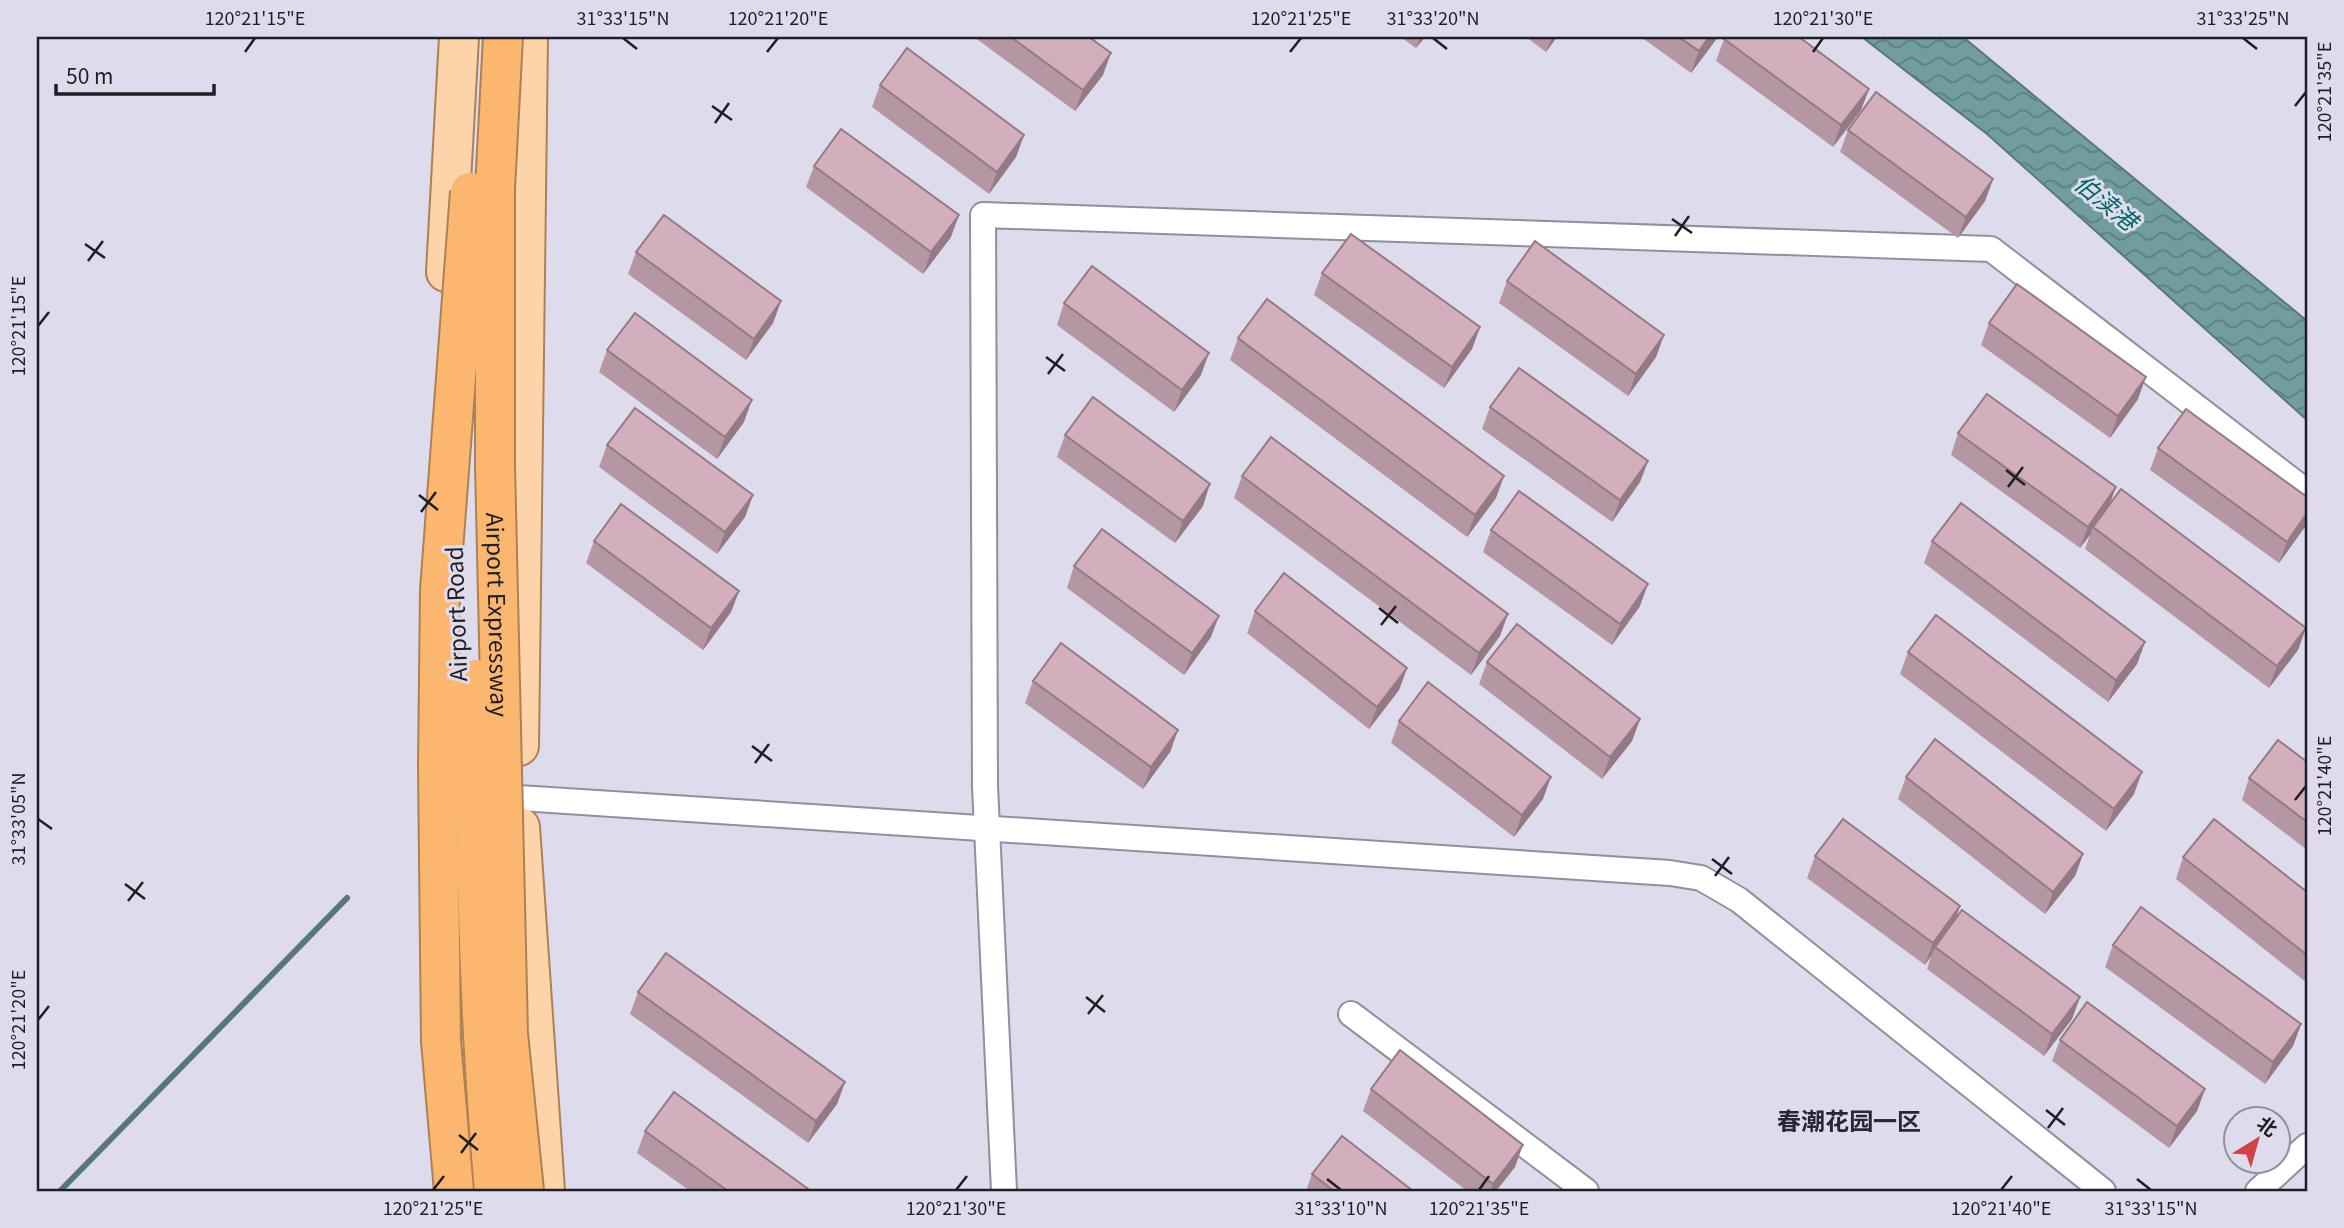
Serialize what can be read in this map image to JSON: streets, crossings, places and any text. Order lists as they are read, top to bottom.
{
  "streets": {
    "highway": ["Airport Expressway"],
    "main road": ["Airport Road"]
  },
  "districts": ["春潮花园一区"],
  "water": ["伯渎港"],
  "scale_bar": "50 m",
  "north": "top right",
  "coordinates": [
    "120°21'15\"E",
    "31°33'15\"N",
    "120°21'20\"E",
    "120°21'25\"E",
    "31°33'20\"N",
    "120°21'30\"E",
    "31°33'25\"N",
    "120°21'35\"E",
    "120°21'40\"E",
    "31°33'05\"N",
    "31°33'10\"N"
  ]
}
